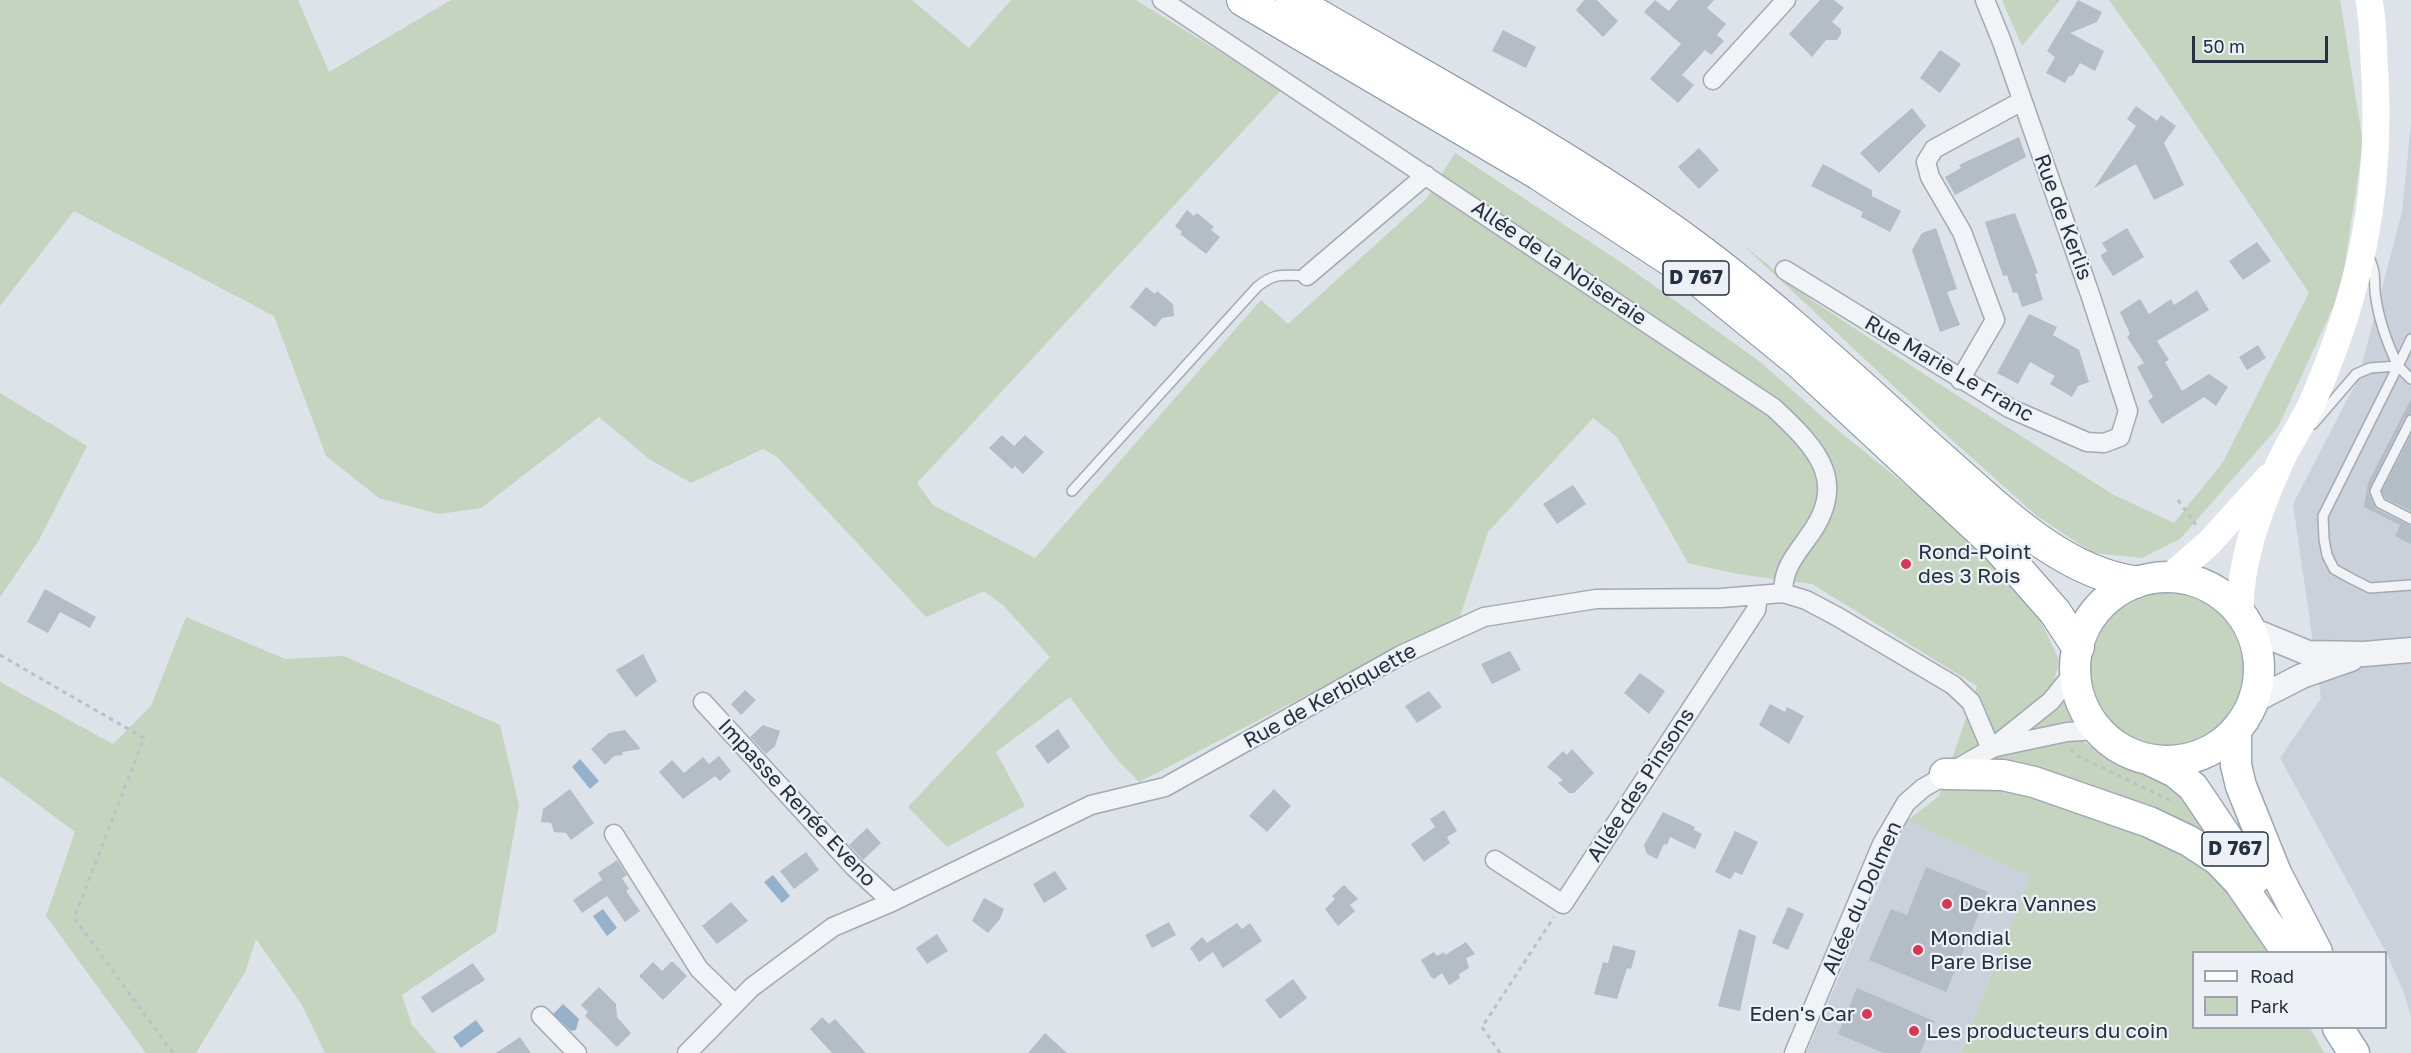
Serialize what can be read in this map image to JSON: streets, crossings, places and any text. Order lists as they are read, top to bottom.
{
  "streets": {
    "highway": ["D 767"],
    "street": [
      "Rue de Kerlis",
      "Allée de la Noiseraie",
      "Rue Marie Le Franc",
      "Rue de Kerbiquette",
      "Allée des Pinsons",
      "Impasse Renée Eveno",
      "Allée du Dolmen"
    ]
  },
  "crossings": [
    ["Rue de Kerlis", "Rue Marie Le Franc"],
    ["Allée de la Noiseraie", "Rue de Kerbiquette"],
    ["D 767", "Allée du Dolmen"],
    ["Rue de Kerbiquette", "Allée des Pinsons"],
    ["Rue de Kerbiquette", "Impasse Renée Eveno"],
    ["Rue de Kerbiquette", "Allée du Dolmen"]
  ],
  "places": [
    "Rond-Point des 3 Rois",
    "Dekra Vannes",
    "Mondial Pare Brise",
    "Eden's Car",
    "Les producteurs du coin"
  ],
  "legend": ["Road", "Park"],
  "scale_bar": "50 m"
}
